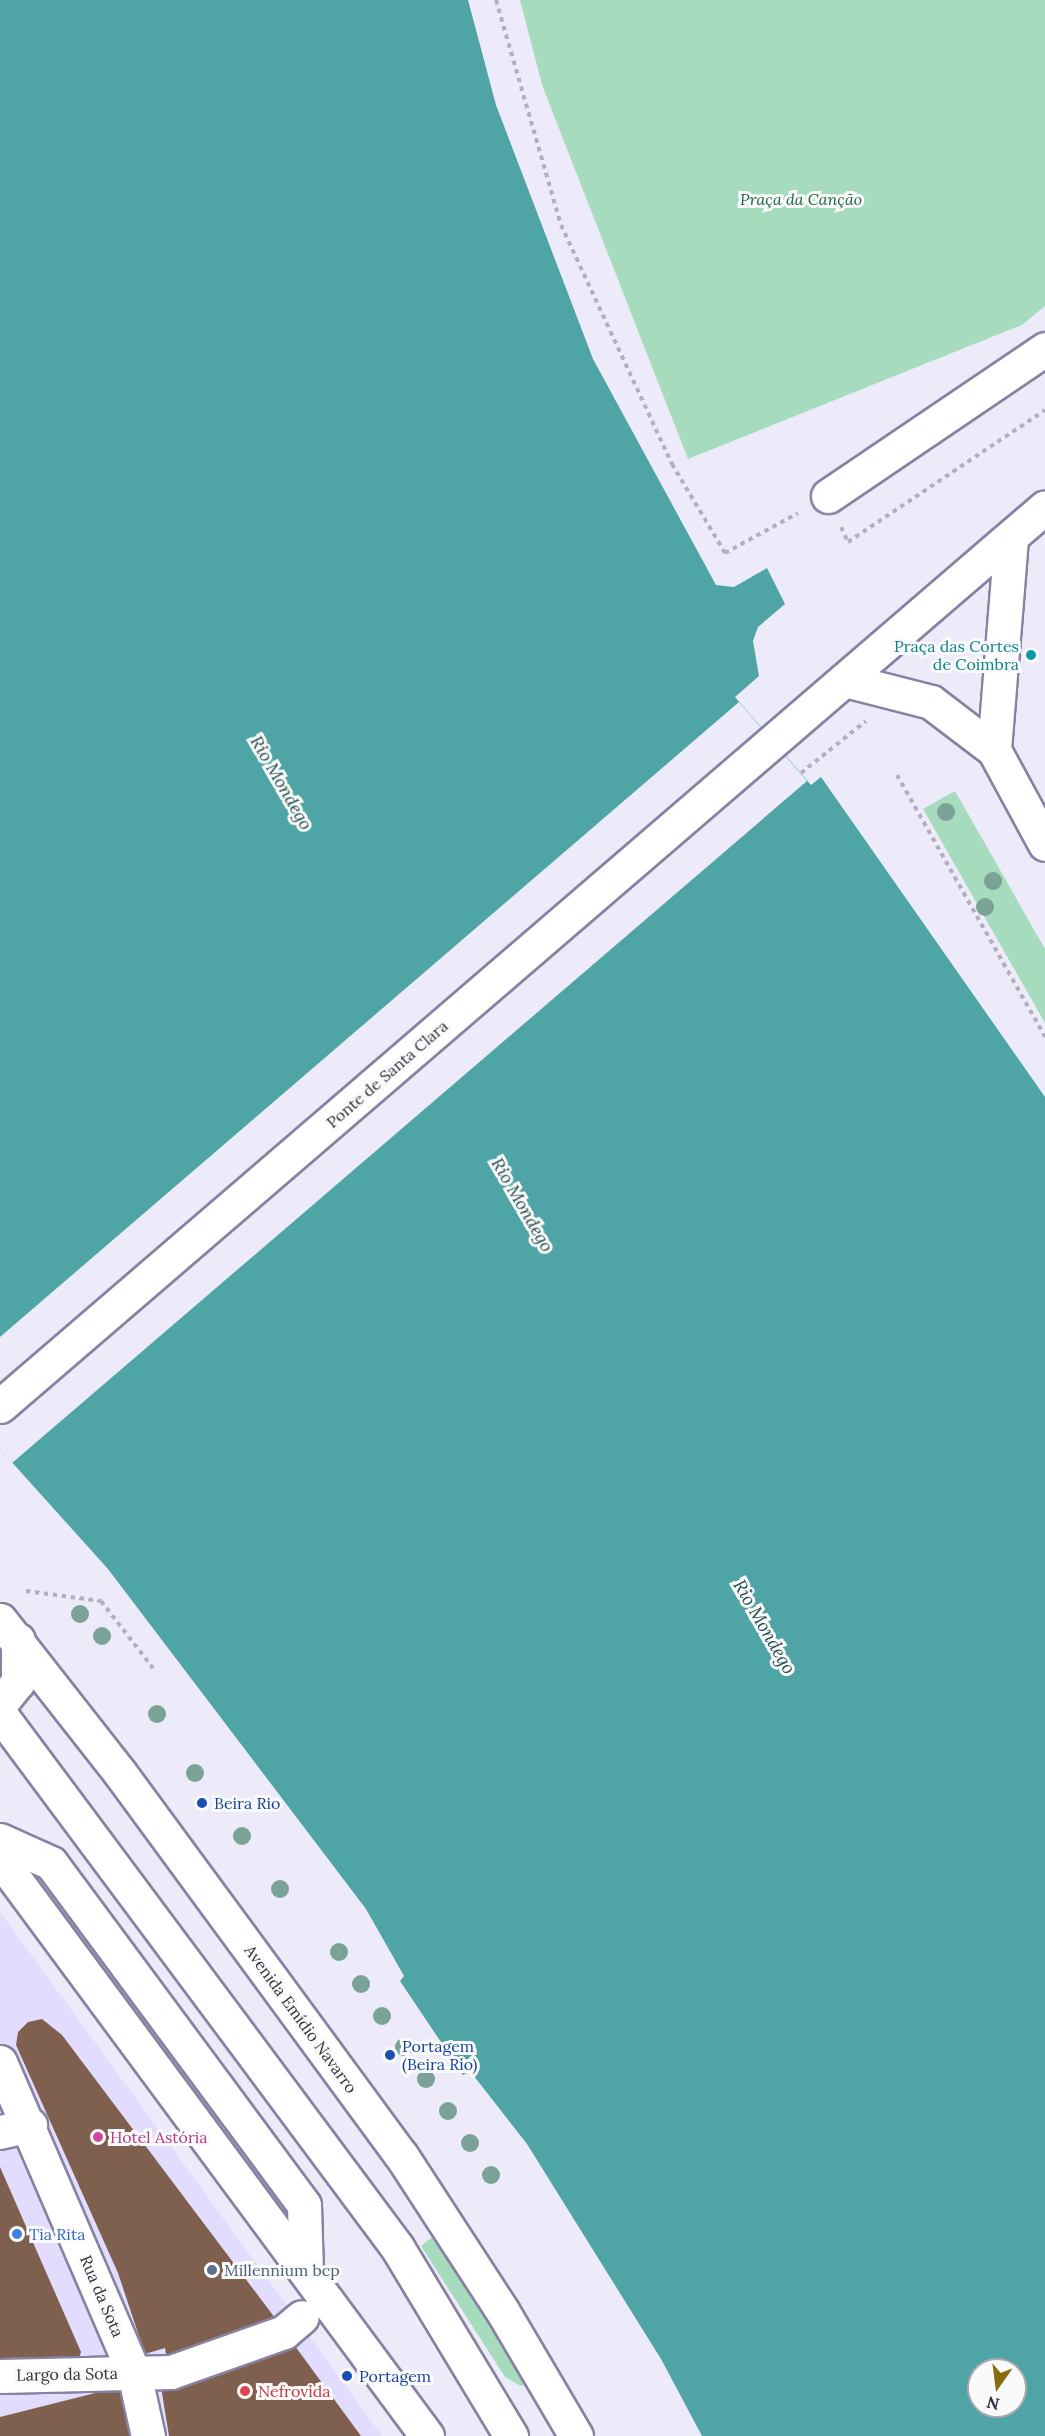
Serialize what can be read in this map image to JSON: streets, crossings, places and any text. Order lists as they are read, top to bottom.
{
  "streets": {
    "main road": [
      "Ponte de Santa Clara",
      "Avenida Emídio Navarro",
      "Rua da Sota",
      "Largo da Sota"
    ]
  },
  "crossings": [
    ["Rua da Sota", "Largo da Sota"]
  ],
  "water": ["Rio Mondego"],
  "parks": ["Praça da Canção"],
  "places": [
    "Praça das Cortes de Coimbra",
    "Beira Rio",
    "Portagem (Beira Rio)",
    "Hotel Astória",
    "Tia Rita",
    "Millennium bcp",
    "Portagem",
    "Nefrovida"
  ],
  "north": "bottom"
}
